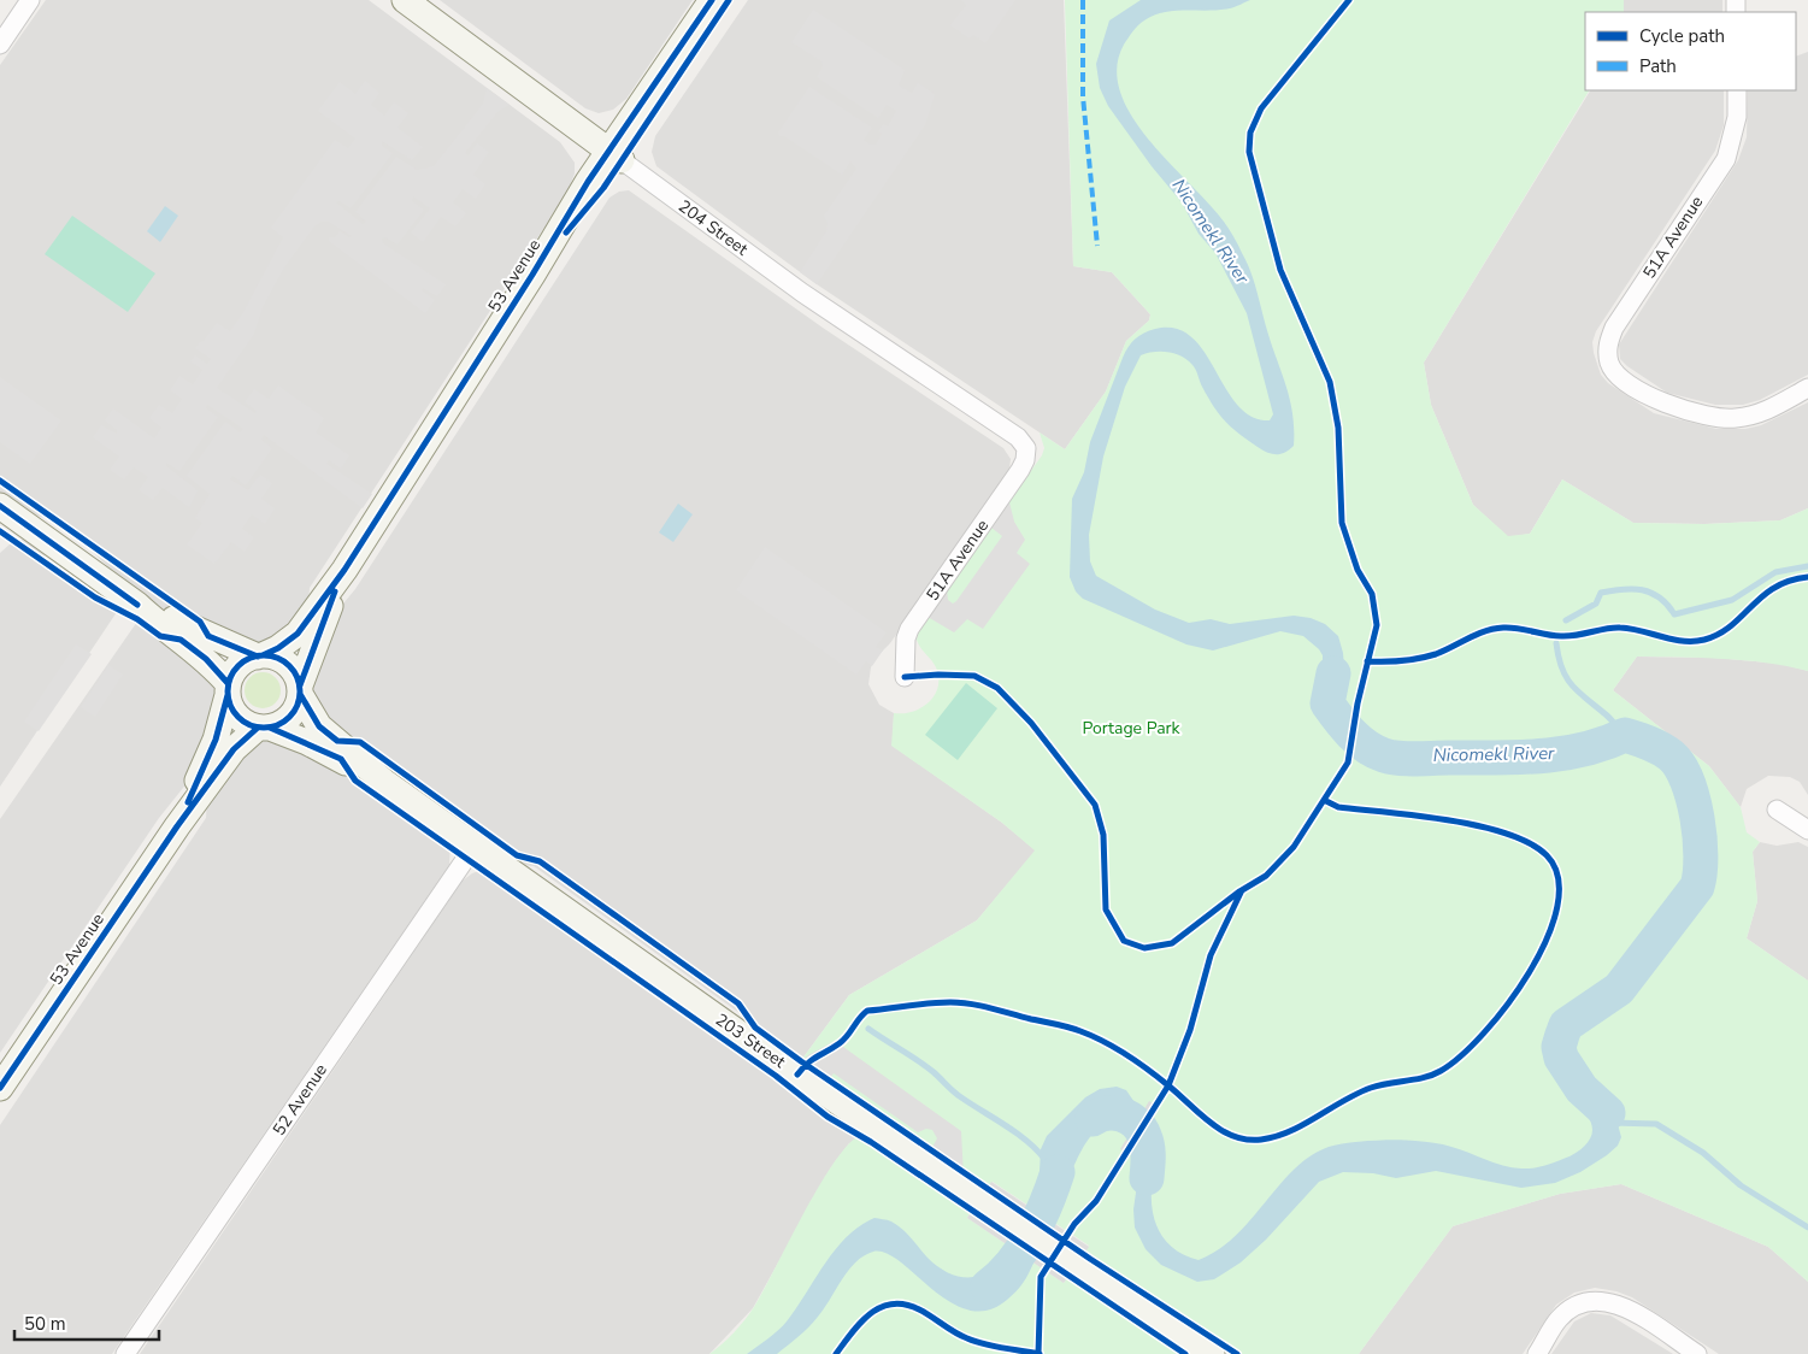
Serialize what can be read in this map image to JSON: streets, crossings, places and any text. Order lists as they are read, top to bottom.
{
  "streets": {
    "street": [
      "204 Street",
      "51A Avenue",
      "53 Avenue",
      "203 Street",
      "52 Avenue"
    ]
  },
  "crossings": [
    ["204 Street", "51A Avenue"],
    ["204 Street", "53 Avenue"],
    ["53 Avenue", "203 Street"],
    ["203 Street", "52 Avenue"]
  ],
  "water": ["Nicomekl River"],
  "parks": ["Portage Park"],
  "legend": ["Cycle path", "Path"],
  "scale_bar": "50 m"
}
